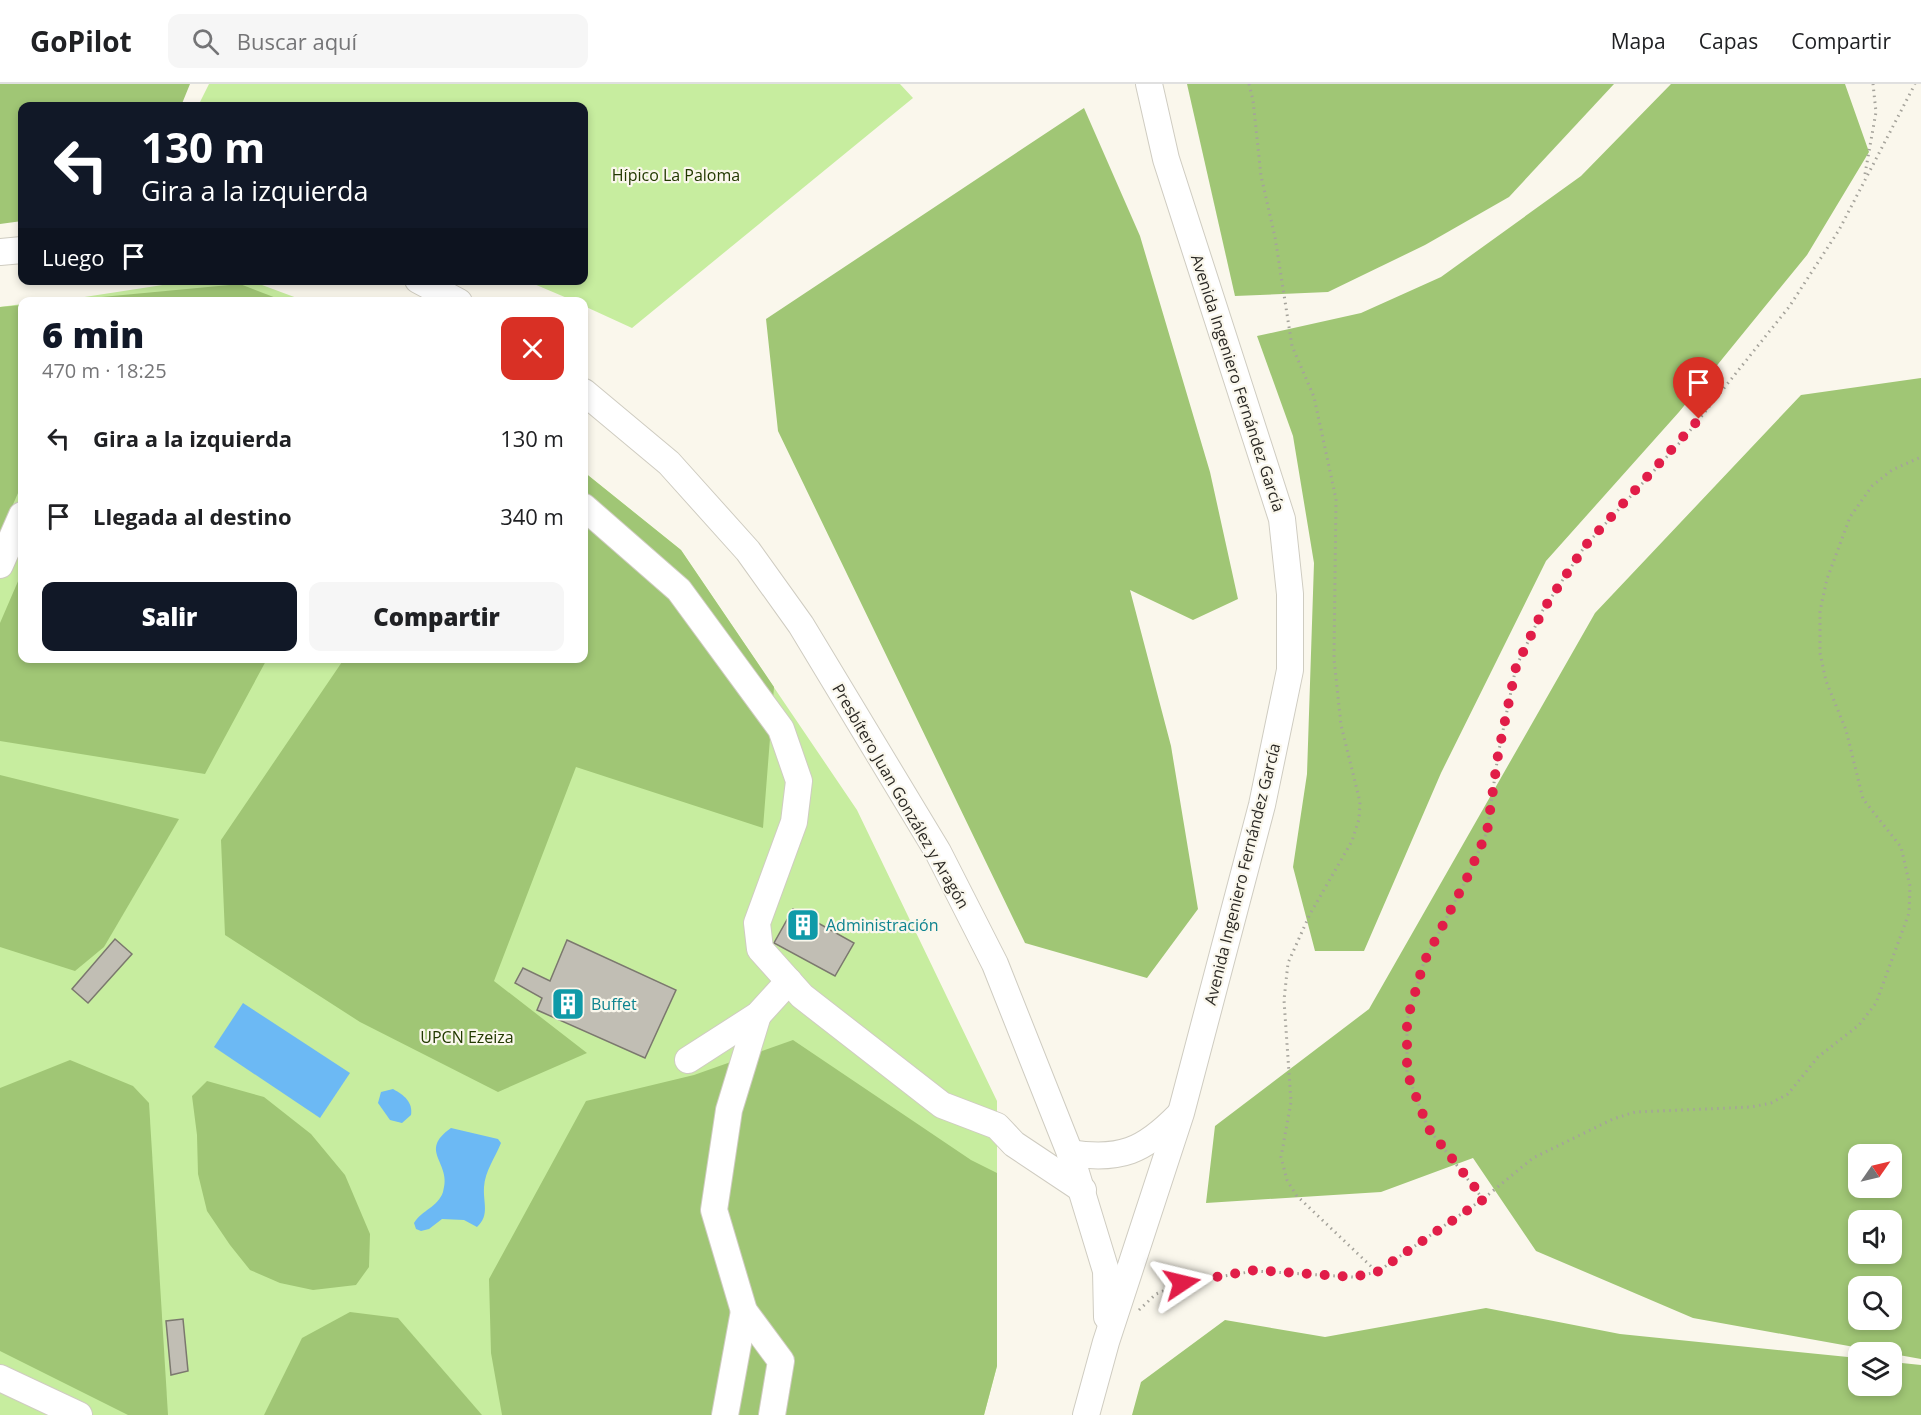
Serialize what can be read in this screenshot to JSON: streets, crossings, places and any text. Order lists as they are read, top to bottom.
{
  "streets": {
    "street": ["Avenida Ingeniero Fernández García", "Presbítero Juan González y Aragón"]
  },
  "crossings": [
    ["Avenida Ingeniero Fernández García", "Presbítero Juan González y Aragón"]
  ],
  "parks": ["Hípico La Paloma", "UPCN Ezeiza"],
  "places": {
    "building": ["Administración", "Buffet"]
  },
  "north": "top right",
  "page": {
    "header": "GoPilot",
    "search": "Buscar aquí",
    "nav": ["Mapa", "Capas", "Compartir"],
    "turn": ["130 m", "Gira a la izquierda"],
    "then": "Luego",
    "heading": ["6 min", "470 m · 18:25"],
    "list": [
      {
        "name": "Gira a la izquierda",
        "value": "130 m"
      },
      {
        "name": "Llegada al destino",
        "value": "340 m"
      }
    ],
    "buttons": ["Salir", "Compartir"]
  }
}
